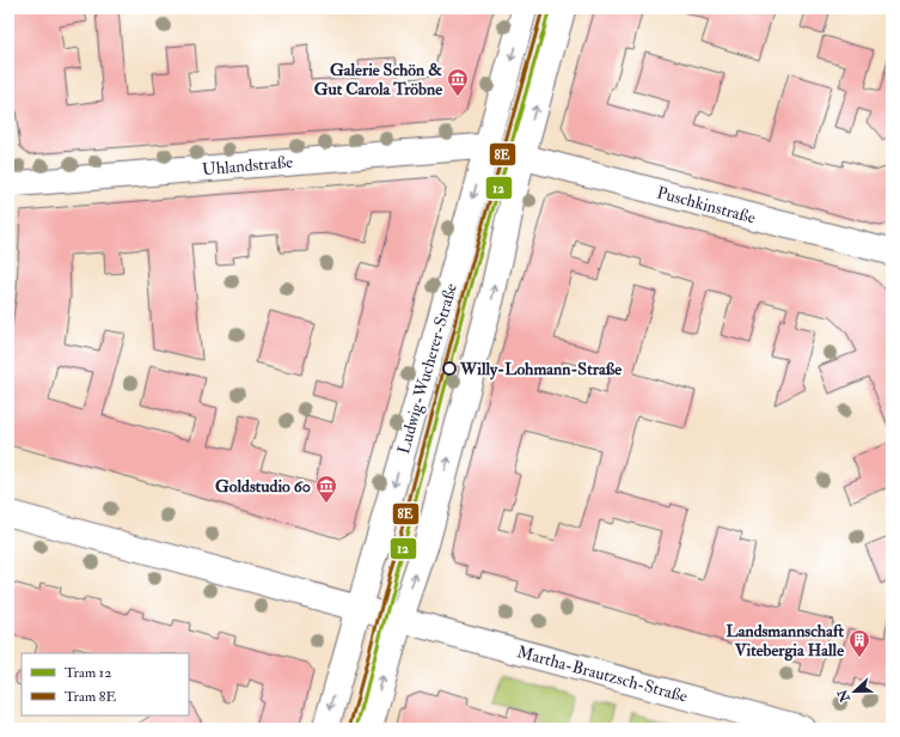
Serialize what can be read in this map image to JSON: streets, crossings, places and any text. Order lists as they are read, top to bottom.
{
  "streets": {
    "street": [
      "Uhlandstraße",
      "Puschkinstraße",
      "Ludwig-Wucherer-Straße",
      "Martha-Brautzsch-Straße"
    ]
  },
  "crossings": [
    ["Uhlandstraße", "Ludwig-Wucherer-Straße"],
    ["Ludwig-Wucherer-Straße", "Martha-Brautzsch-Straße"]
  ],
  "places": {
    "museum": ["Galerie Schön & Gut Carola Tröbne", "Goldstudio 60"],
    "other": ["Willy-Lohmann-Straße"],
    "building": ["Landsmannschaft Vitebergia Halle"]
  },
  "lines": ["tram line 12", "tram line 8E"],
  "legend": ["Tram 12", "Tram 8E"],
  "north": "left"
}
